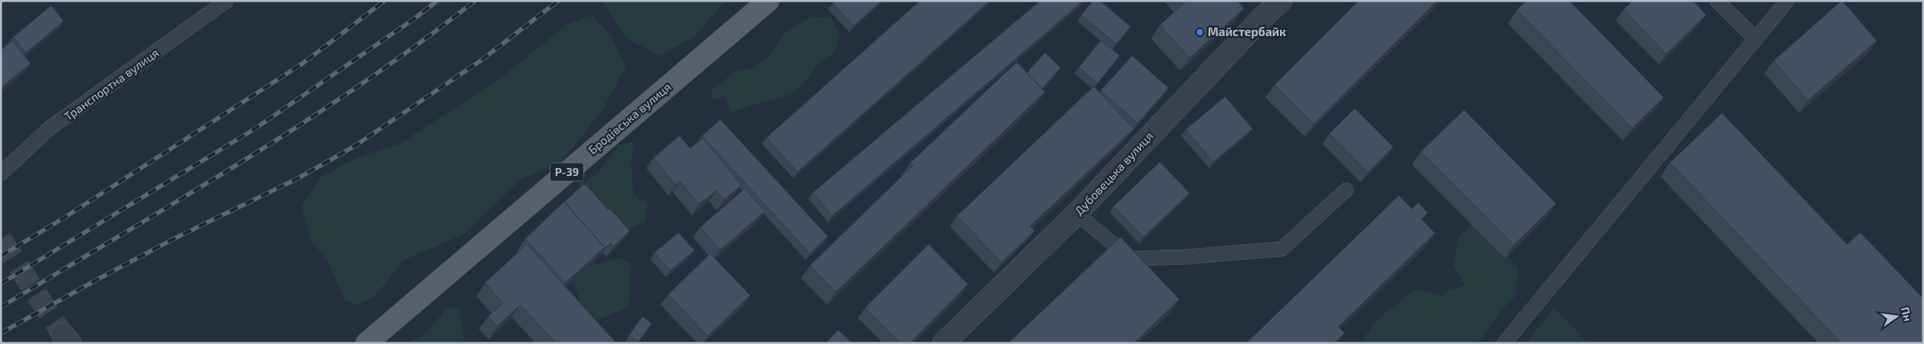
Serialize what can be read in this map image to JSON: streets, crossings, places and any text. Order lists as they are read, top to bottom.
{
  "streets": {
    "main road": ["Бродівська вулиця", "Р-39"],
    "street": ["Дубовецька вулиця"],
    "lane": ["Транспортна вулиця"]
  },
  "places": ["Майстербайк"],
  "north": "right"
}
